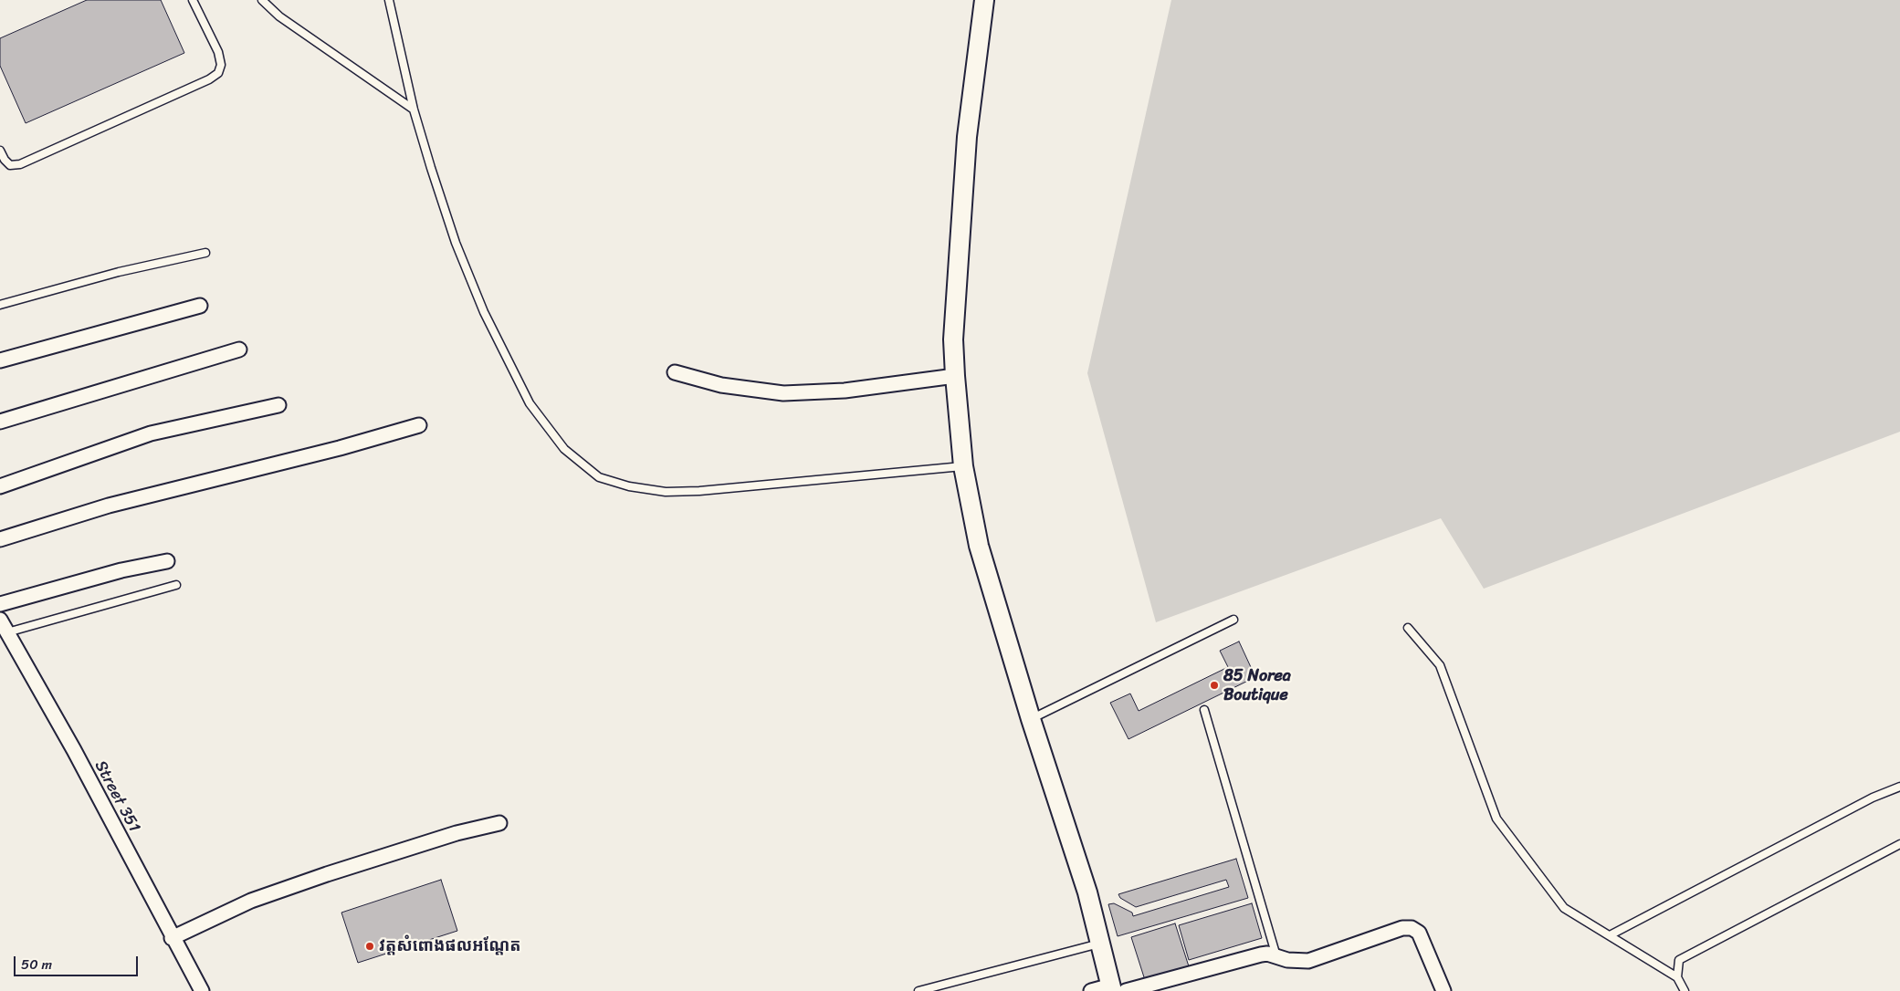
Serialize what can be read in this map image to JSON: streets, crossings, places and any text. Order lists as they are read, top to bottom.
{
  "streets": {
    "street": ["Street 351"]
  },
  "places": ["85 Norea Boutique", "វត្តសំពោងផលអណ្តែត"],
  "scale_bar": "50 m"
}
